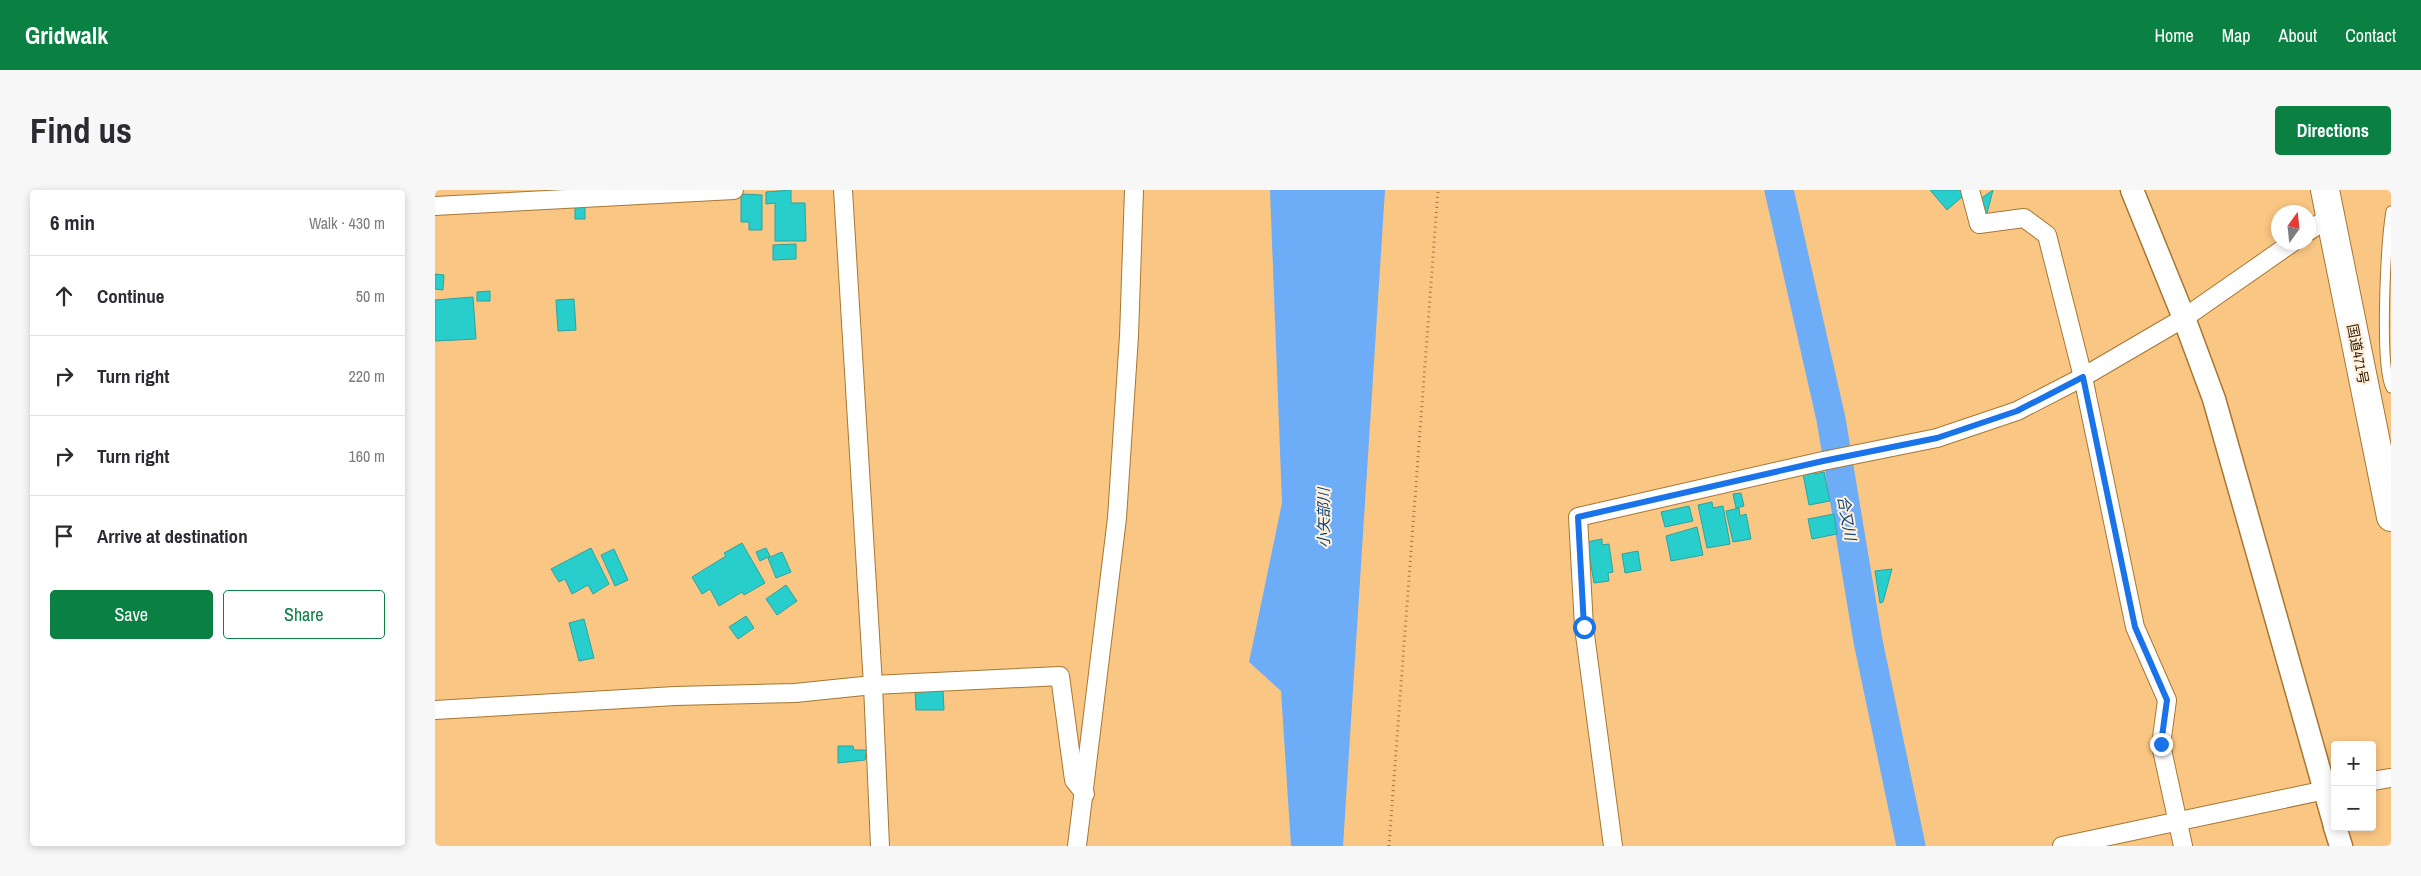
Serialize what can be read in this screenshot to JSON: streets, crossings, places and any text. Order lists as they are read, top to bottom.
{
  "streets": {
    "highway": ["国道471号"]
  },
  "water": ["小矢部川", "合又川"],
  "north": "top",
  "page": {
    "header": "Gridwalk",
    "nav": [
      "Home",
      "Map",
      "About",
      "Contact"
    ],
    "buttons": [
      "Directions",
      ["Save", "Share"]
    ],
    "title": "Find us",
    "heading": ["6 min", "Walk · 430 m"],
    "list": [
      ["Continue", "50 m"],
      ["Turn right", "220 m"],
      ["Turn right", "160 m"],
      "Arrive at destination"
    ],
    "map_buttons": ["+", "−"]
  }
}
